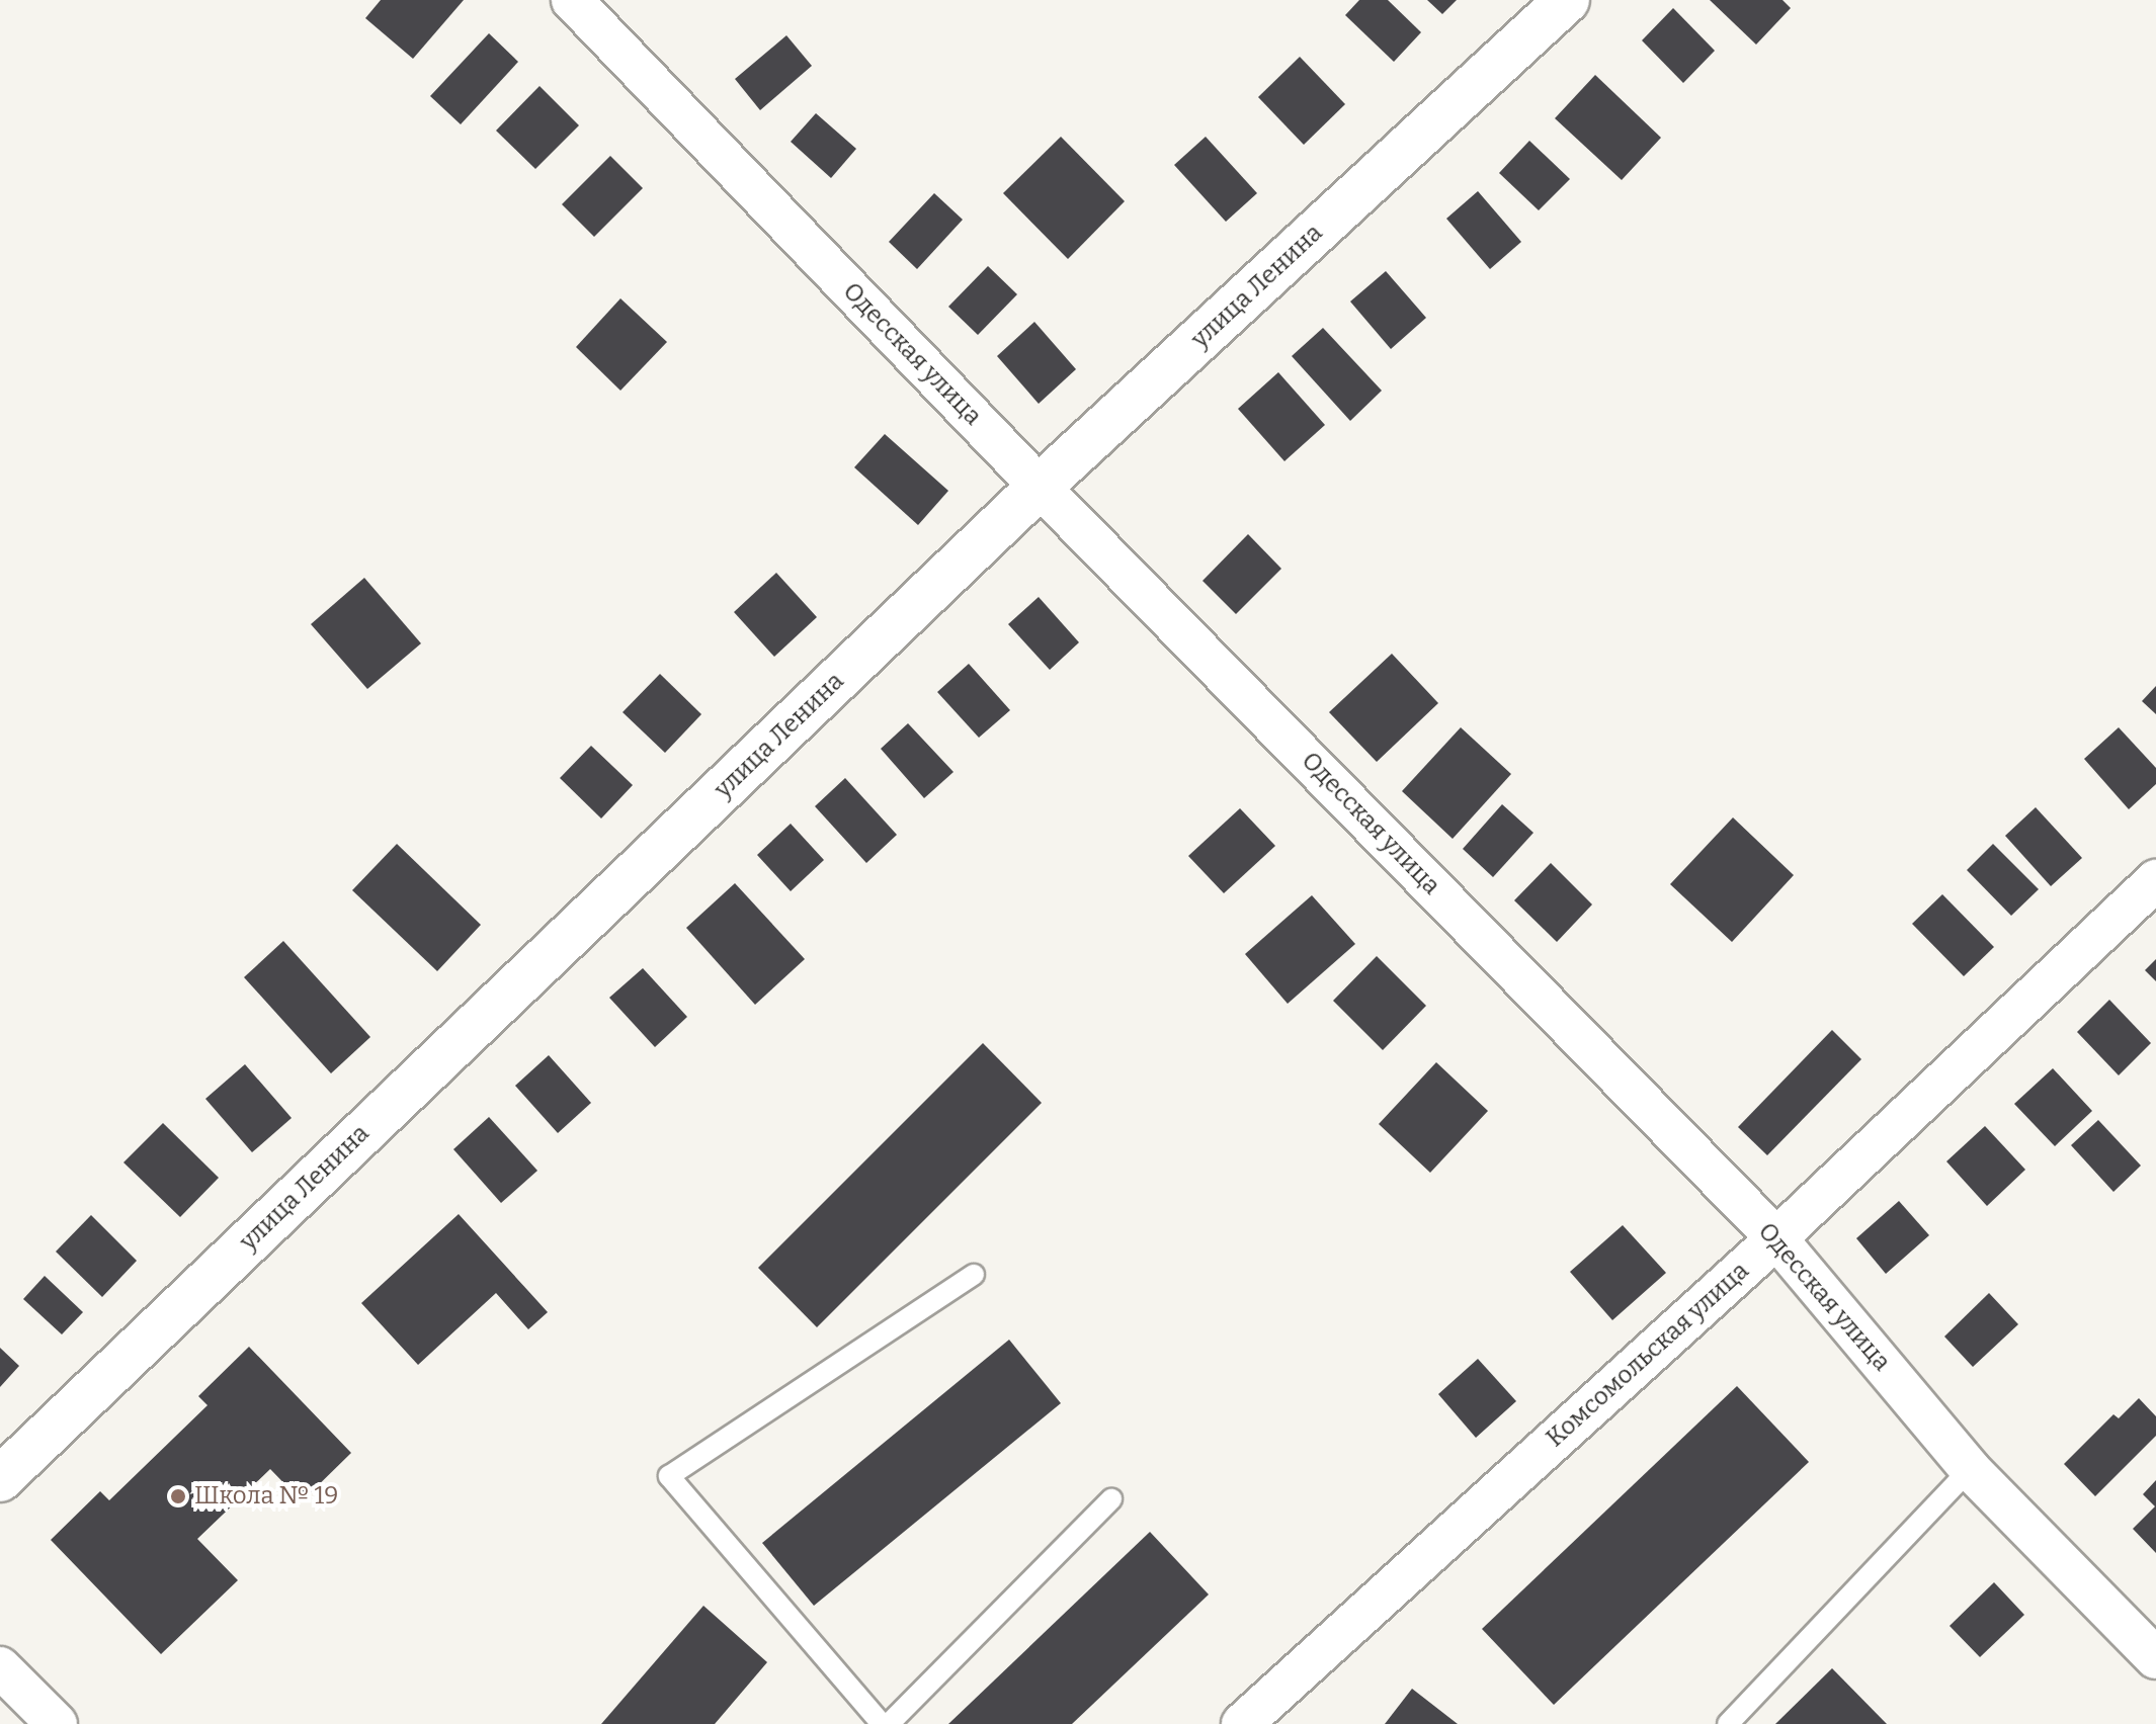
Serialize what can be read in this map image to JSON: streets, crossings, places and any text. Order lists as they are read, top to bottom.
{
  "streets": {
    "street": ["улица Ленина", "Одесская улица", "Комсомольская улица"]
  },
  "crossings": [
    ["улица Ленина", "Одесская улица"],
    ["Одесская улица", "Комсомольская улица"]
  ],
  "places": ["Школа № 19"]
}
